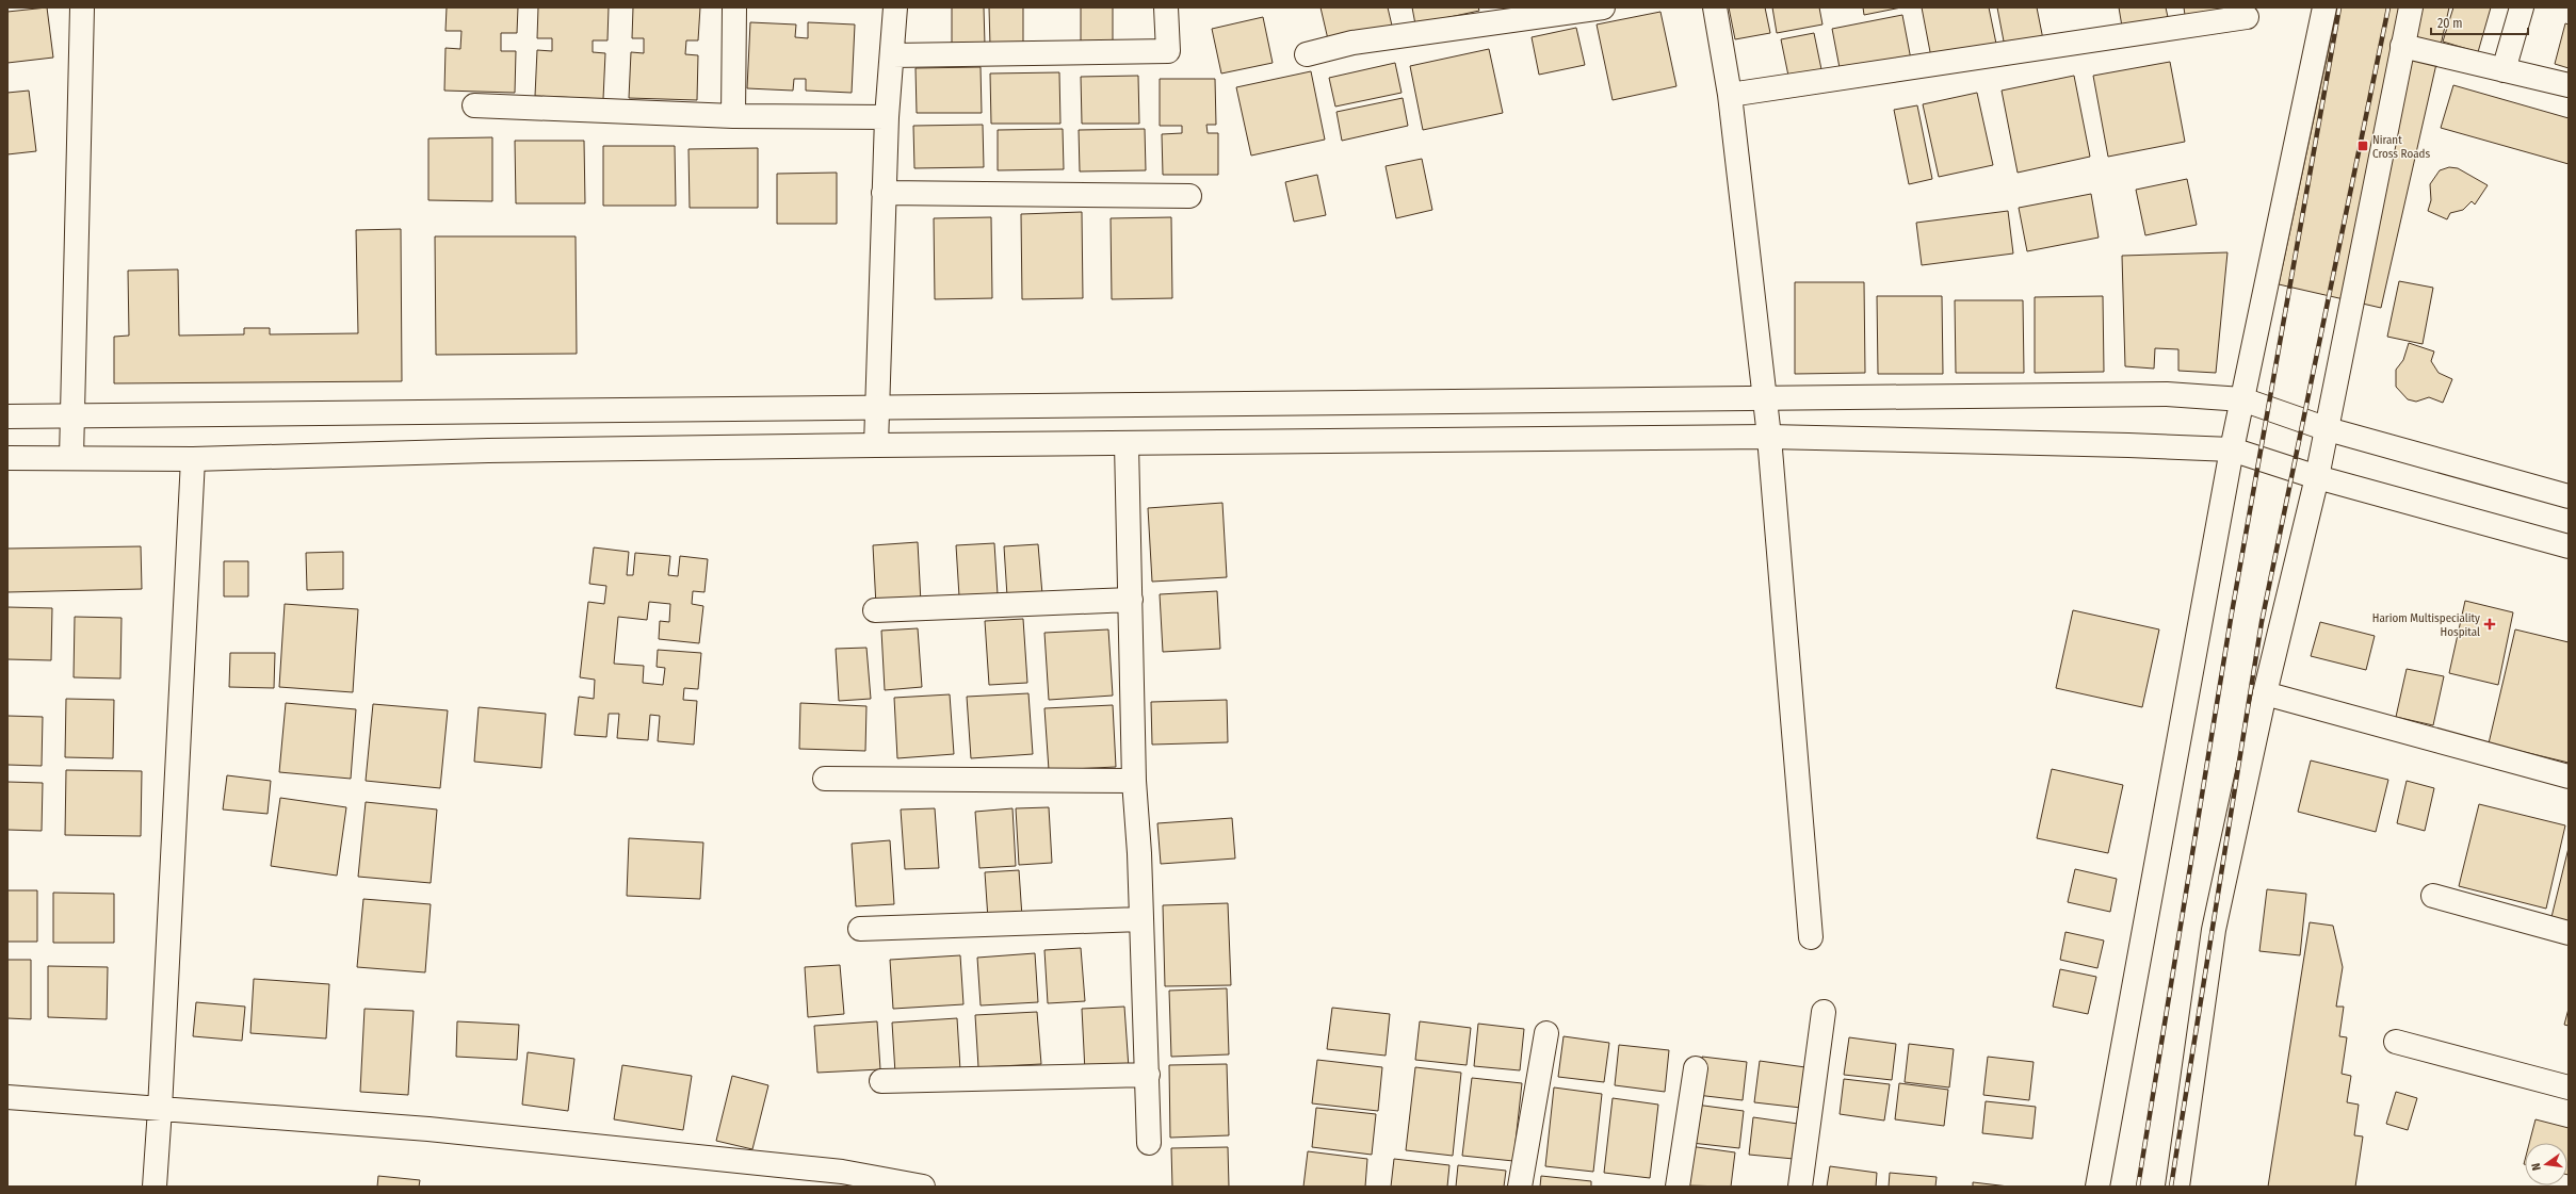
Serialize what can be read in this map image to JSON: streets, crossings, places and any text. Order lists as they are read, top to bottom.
{
  "places": {
    "transit": ["Nirant Cross Roads"],
    "health": ["Hariom Multispeciality Hospital"]
  },
  "scale_bar": "20 m",
  "north": "left"
}
